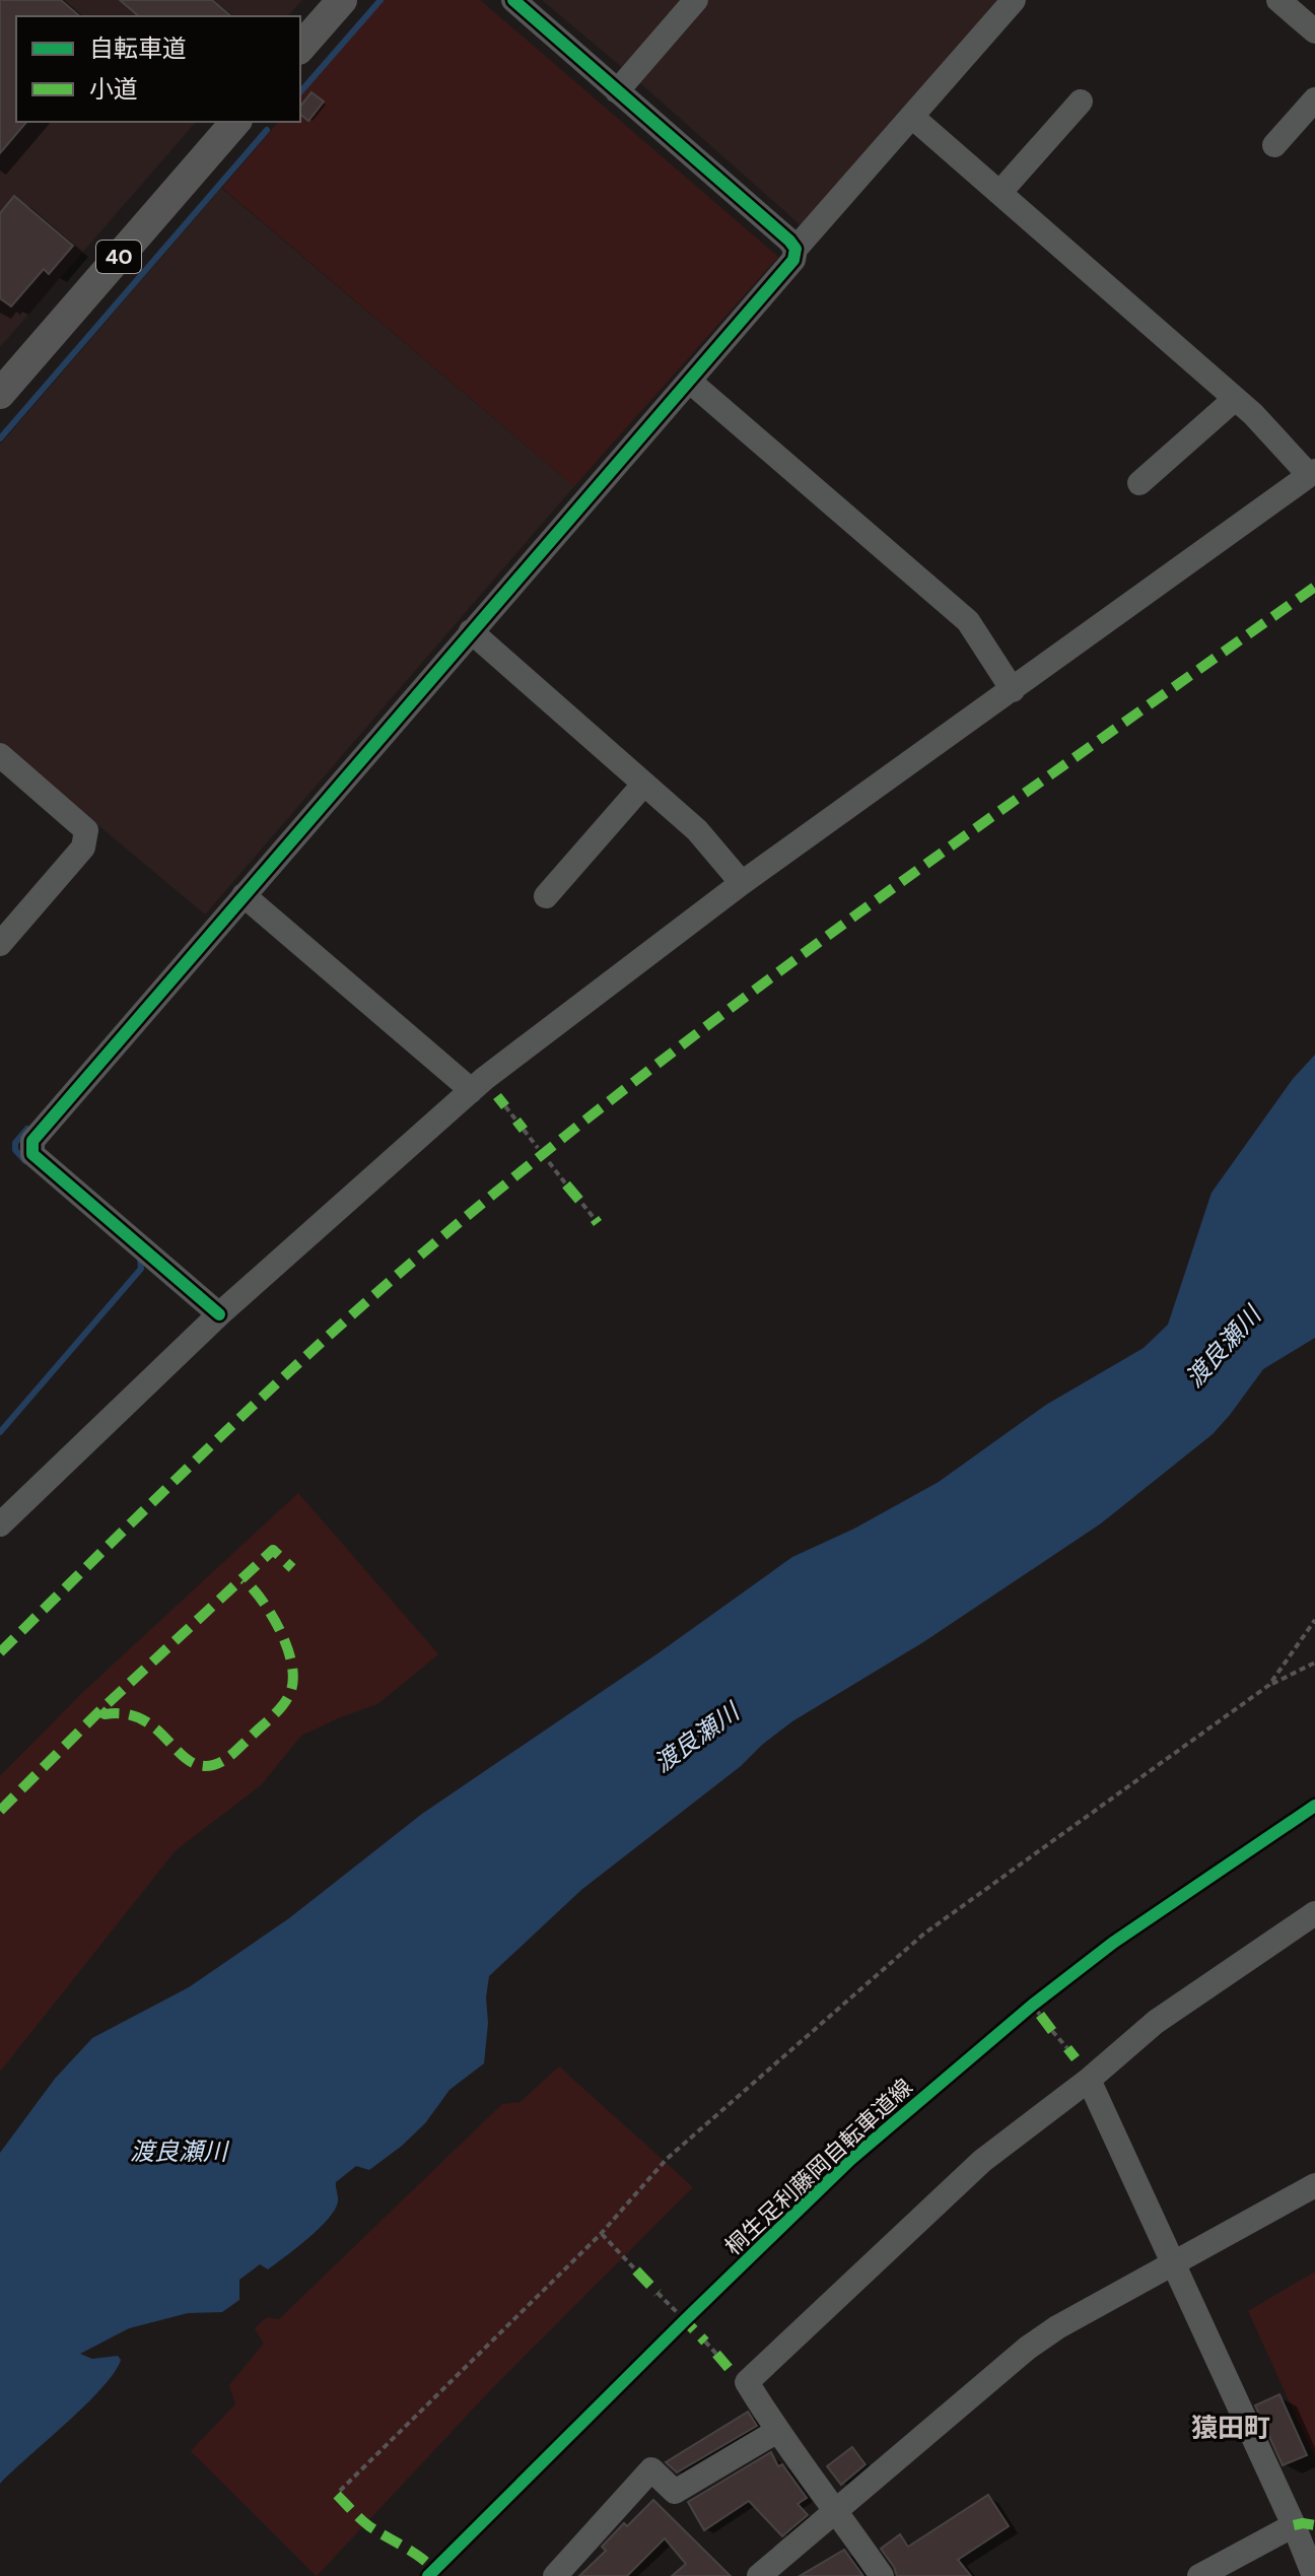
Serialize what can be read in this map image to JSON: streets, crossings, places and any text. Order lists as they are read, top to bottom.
{
  "streets": {
    "main road": ["40"],
    "cycle path": ["桐生足利藤岡自転車道線"]
  },
  "districts": ["猿田町"],
  "water": ["渡良瀬川"],
  "legend": ["自転車道", "小道"]
}
